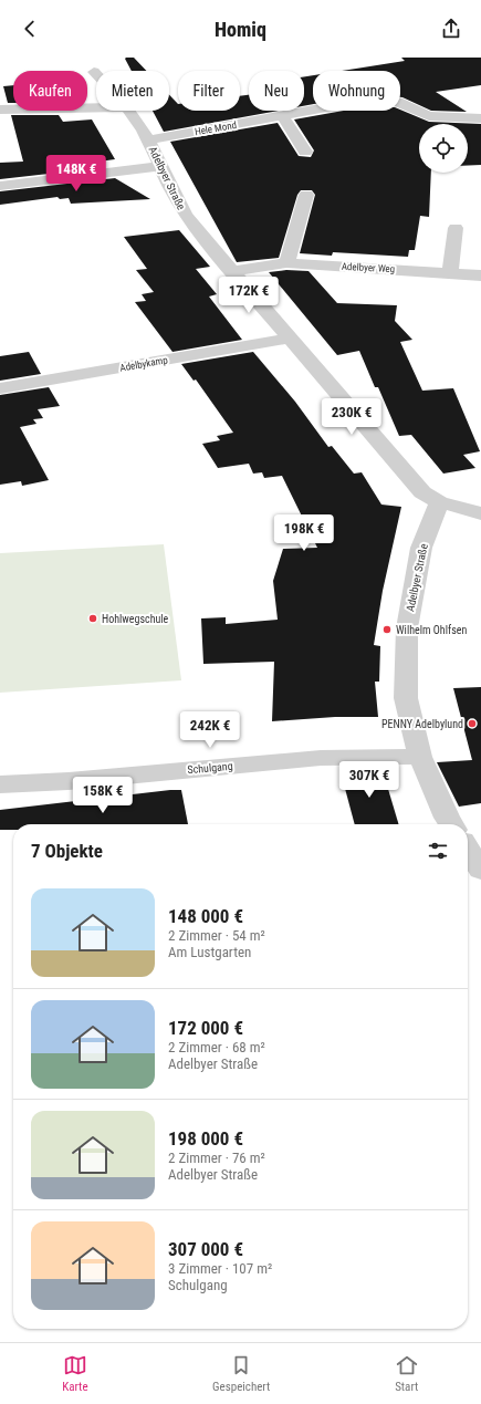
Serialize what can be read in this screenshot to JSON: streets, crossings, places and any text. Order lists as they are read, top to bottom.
{
  "streets": {
    "street": [
      "Hele Mond",
      "Adelbyer Straße",
      "Adelbyer Weg",
      "Adelbykamp",
      "Schulgang"
    ]
  },
  "crossings": [
    ["Hele Mond", "Adelbyer Straße"],
    ["Adelbyer Straße", "Adelbyer Weg"],
    ["Adelbyer Straße", "Adelbykamp"],
    ["Adelbyer Straße", "Schulgang"]
  ],
  "places": ["Hohlwegschule", "Wilhelm Ohlfsen", "PENNY Adelbylund"],
  "page": {
    "header": "Homiq",
    "chip": [
      "Kaufen",
      "Mieten",
      "Filter",
      "Neu",
      "Wohnung"
    ],
    "price": [
      "148K €",
      "172K €",
      "230K €",
      "198K €",
      "242K €",
      "307K €",
      "158K €"
    ],
    "heading": "7 Objekte",
    "list": [
      {
        "name": "148 000 €",
        "note": "2 Zimmer · 54 m² · Am Lustgarten"
      },
      {
        "name": "172 000 €",
        "note": "2 Zimmer · 68 m² · Adelbyer Straße"
      },
      {
        "name": "198 000 €",
        "note": "2 Zimmer · 76 m² · Adelbyer Straße"
      },
      {
        "name": "307 000 €",
        "note": "3 Zimmer · 107 m² · Schulgang"
      }
    ],
    "tabs": ["Karte", "Gespeichert", "Start"]
  }
}
